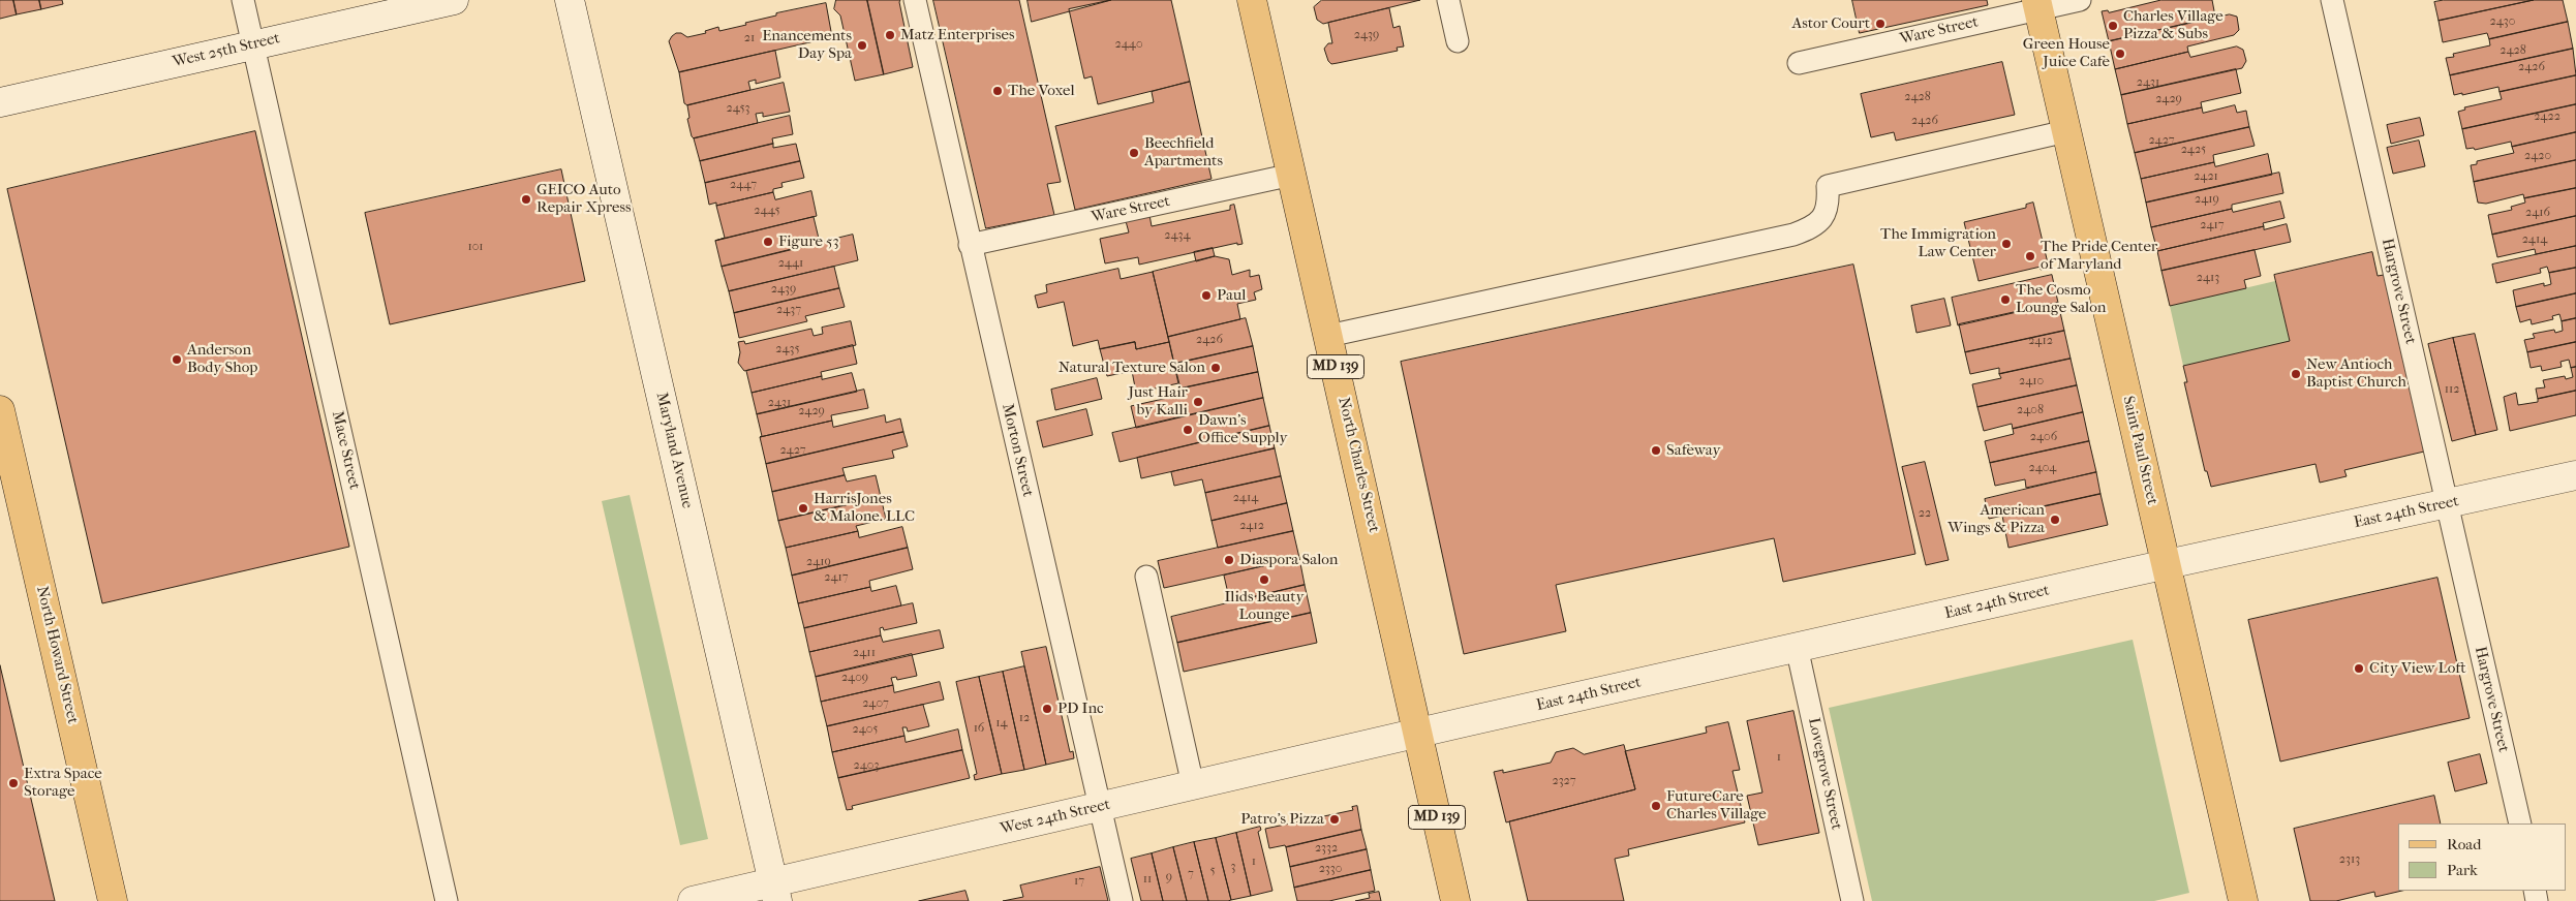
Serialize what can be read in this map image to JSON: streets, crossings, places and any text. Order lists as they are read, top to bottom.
{
  "streets": {
    "main road": [
      "MD 139",
      "Saint Paul Street",
      "North Charles Street",
      "North Howard Street"
    ],
    "street": [
      "West 25th Street",
      "Maryland Avenue",
      "East 24th Street",
      "West 24th Street"
    ],
    "lane": [
      "Ware Street",
      "Hargrove Street",
      "Mace Street",
      "Morton Street",
      "Lovegrove Street"
    ]
  },
  "crossings": [
    ["Ware Street", "Morton Street"],
    ["Ware Street", "Saint Paul Street"],
    ["Ware Street", "North Charles Street"],
    ["West 25th Street", "Mace Street"],
    ["Hargrove Street", "East 24th Street"],
    ["Maryland Avenue", "West 24th Street"],
    ["Morton Street", "West 24th Street"],
    ["Saint Paul Street", "East 24th Street"],
    ["North Charles Street", "East 24th Street"],
    ["North Charles Street", "West 24th Street"],
    ["East 24th Street", "Lovegrove Street"],
    ["East 24th Street", "West 24th Street"]
  ],
  "places": [
    "Astor Court",
    "Charles Village Pizza & Subs",
    "Matz Enterprises",
    "Enancements Day Spa",
    "Green House Juice Cafe",
    "The Voxel",
    "Beechfield Apartments",
    "GEICO Auto Repair Xpress",
    "Figure 53",
    "The Immigration Law Center",
    "The Pride Center of Maryland",
    "Paul",
    "The Cosmo Lounge Salon",
    "Anderson Body Shop",
    "Natural Texture Salon",
    "New Antioch Baptist Church",
    "Just Hair by Kalli",
    "Dawn's Office Supply",
    "Safeway",
    "HarrisJones & Malone. LLC",
    "American Wings & Pizza",
    "Diaspora Salon",
    "Ilids Beauty Lounge",
    "City View Loft",
    "PD Inc",
    "Extra Space Storage",
    "FutureCare Charles Village",
    "Patro's Pizza"
  ],
  "house_numbers": [
    "2430",
    "2439",
    "21",
    "2440",
    "2428",
    "2426",
    "2431",
    "2428",
    "2429",
    "2453",
    "2422",
    "2426",
    "2427",
    "2425",
    "2420",
    "2421",
    "2447",
    "2419",
    "2445",
    "2416",
    "2417",
    "2434",
    "2414",
    "101",
    "2441",
    "2413",
    "2439",
    "2437",
    "2426",
    "2412",
    "2435",
    "2410",
    "112",
    "2431",
    "2408",
    "2429",
    "2406",
    "2427",
    "2404",
    "2414",
    "22",
    "2412",
    "2419",
    "2417",
    "2411",
    "2409",
    "2407",
    "12",
    "14",
    "16",
    "2405",
    "1",
    "2403",
    "2327",
    "2332",
    "2313",
    "1",
    "3",
    "2330",
    "5",
    "7",
    "9",
    "11",
    "17"
  ],
  "legend": ["Road", "Park"]
}
